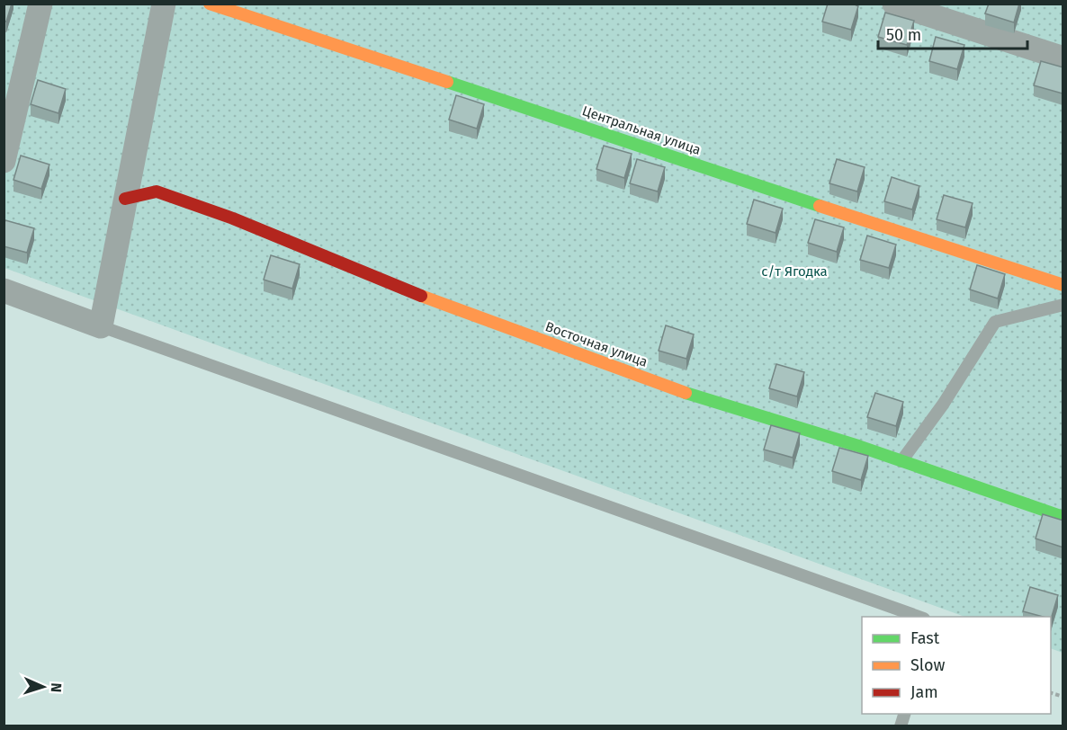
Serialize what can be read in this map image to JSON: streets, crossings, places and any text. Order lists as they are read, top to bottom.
{
  "streets": {
    "street": ["Центральная улица", "Восточная улица"]
  },
  "parks": ["с/т Ягодка"],
  "legend": ["Fast", "Slow", "Jam"],
  "scale_bar": "50 m",
  "north": "right"
}
